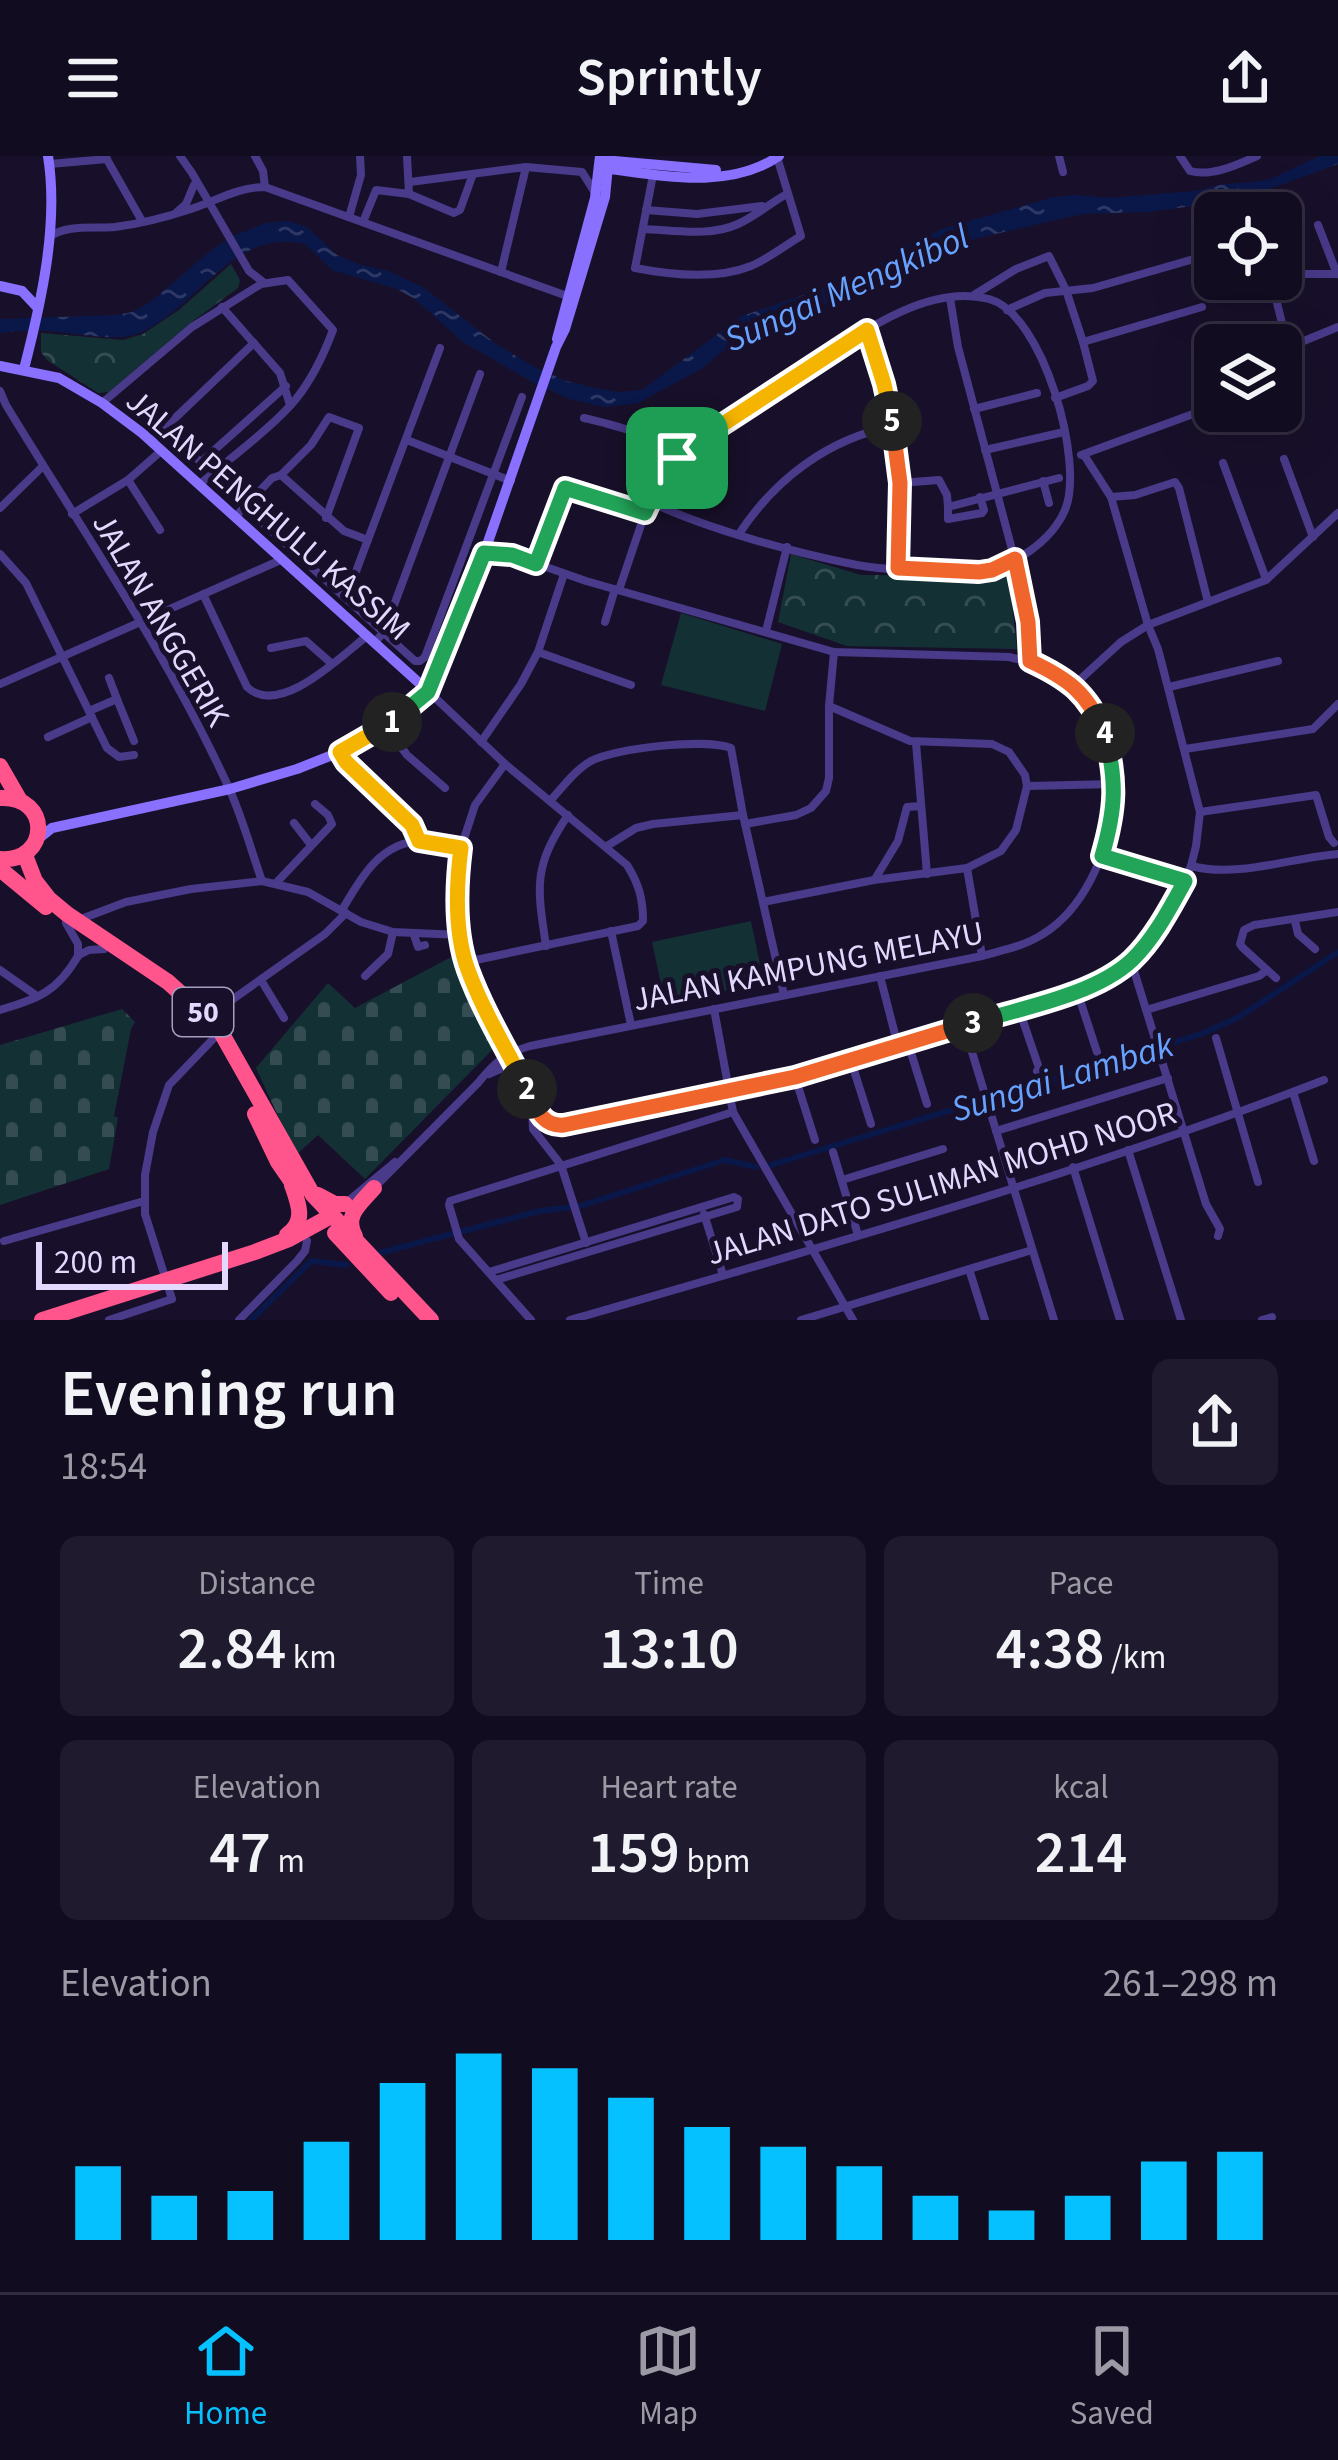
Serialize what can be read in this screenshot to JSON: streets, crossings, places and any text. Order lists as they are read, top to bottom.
{
  "streets": {
    "highway": ["50"],
    "street": [
      "JALAN PENGHULU KASSIM",
      "JALAN ANGGERIK",
      "JALAN KAMPUNG MELAYU",
      "JALAN DATO SULIMAN MOHD NOOR"
    ]
  },
  "water": ["Sungai Mengkibol", "Sungai Lambak"],
  "scale_bar": "200 m",
  "page": {
    "header": "Sprintly",
    "pins": [
      "5",
      "1",
      "4",
      "3",
      "2"
    ],
    "scale": "200 m",
    "heading": ["Evening run", "18:54"],
    "stats": [
      ["Distance", "2.84 km"],
      ["Time", "13:10"],
      ["Pace", "4:38 /km"],
      ["Elevation", "47 m"],
      ["Heart rate", "159 bpm"],
      ["kcal", "214"]
    ],
    "chart": ["Elevation", "261–298 m"],
    "tabs": ["Home", "Map", "Saved"]
  }
}
